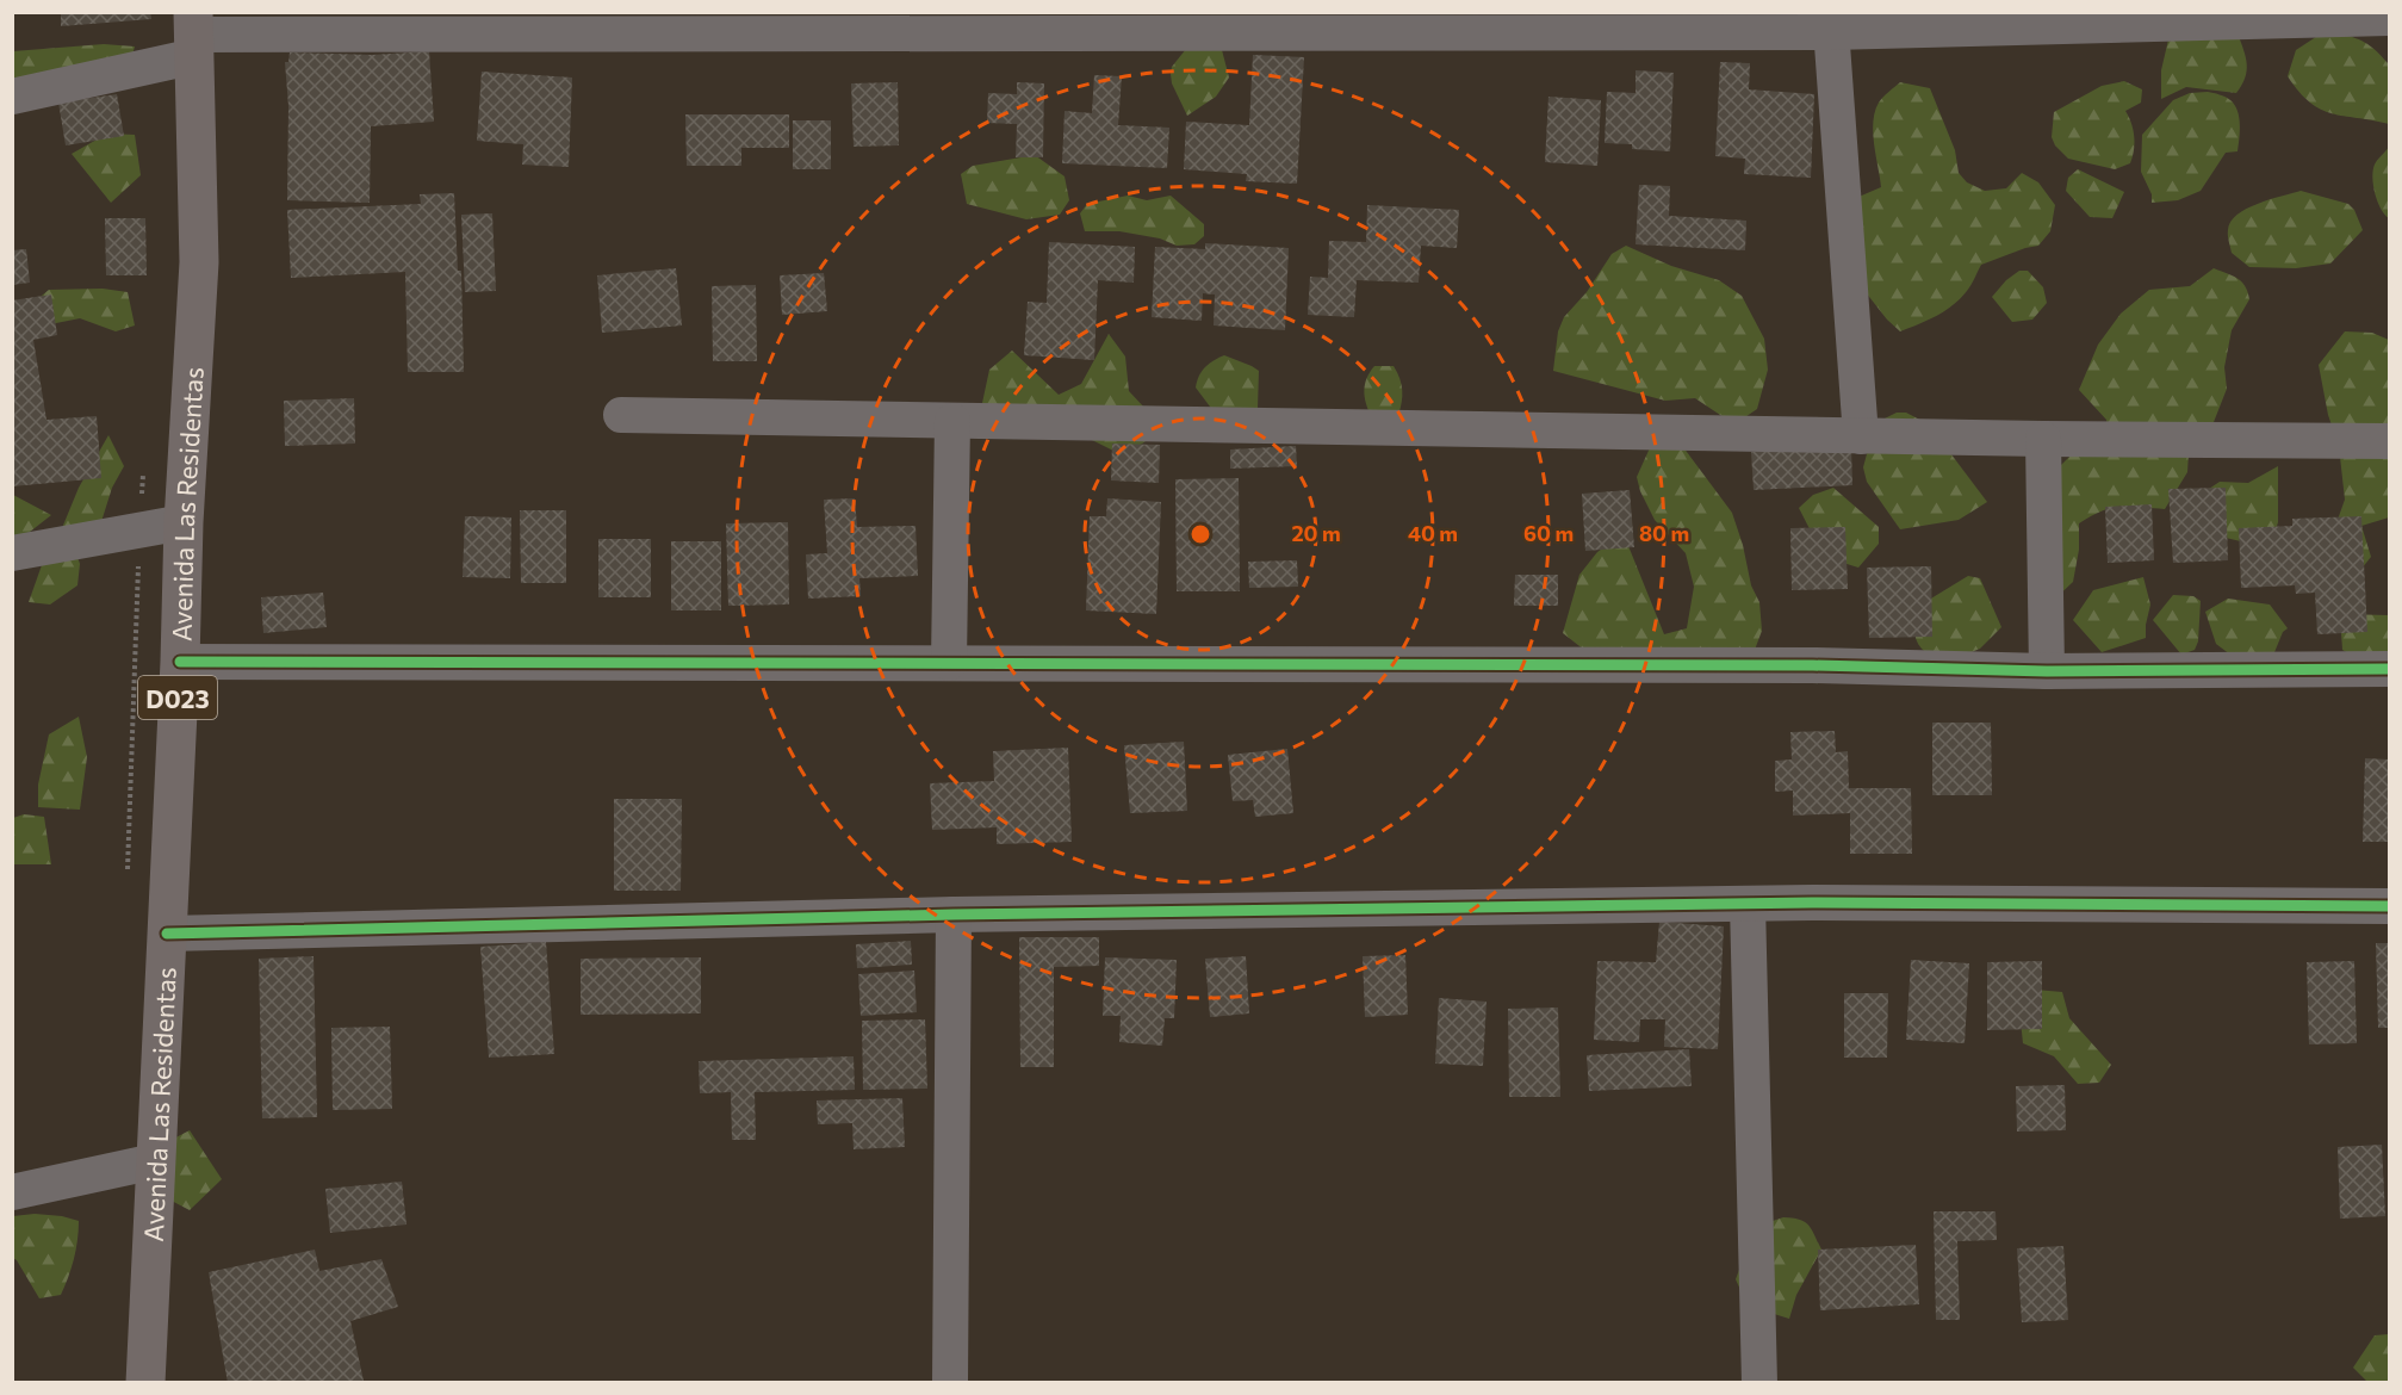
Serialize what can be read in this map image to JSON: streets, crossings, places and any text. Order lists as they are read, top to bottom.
{
  "streets": {
    "main road": ["Avenida Las Residentas", "D023"]
  },
  "rings": [
    "20 m",
    "40 m",
    "60 m",
    "80 m"
  ]
}
